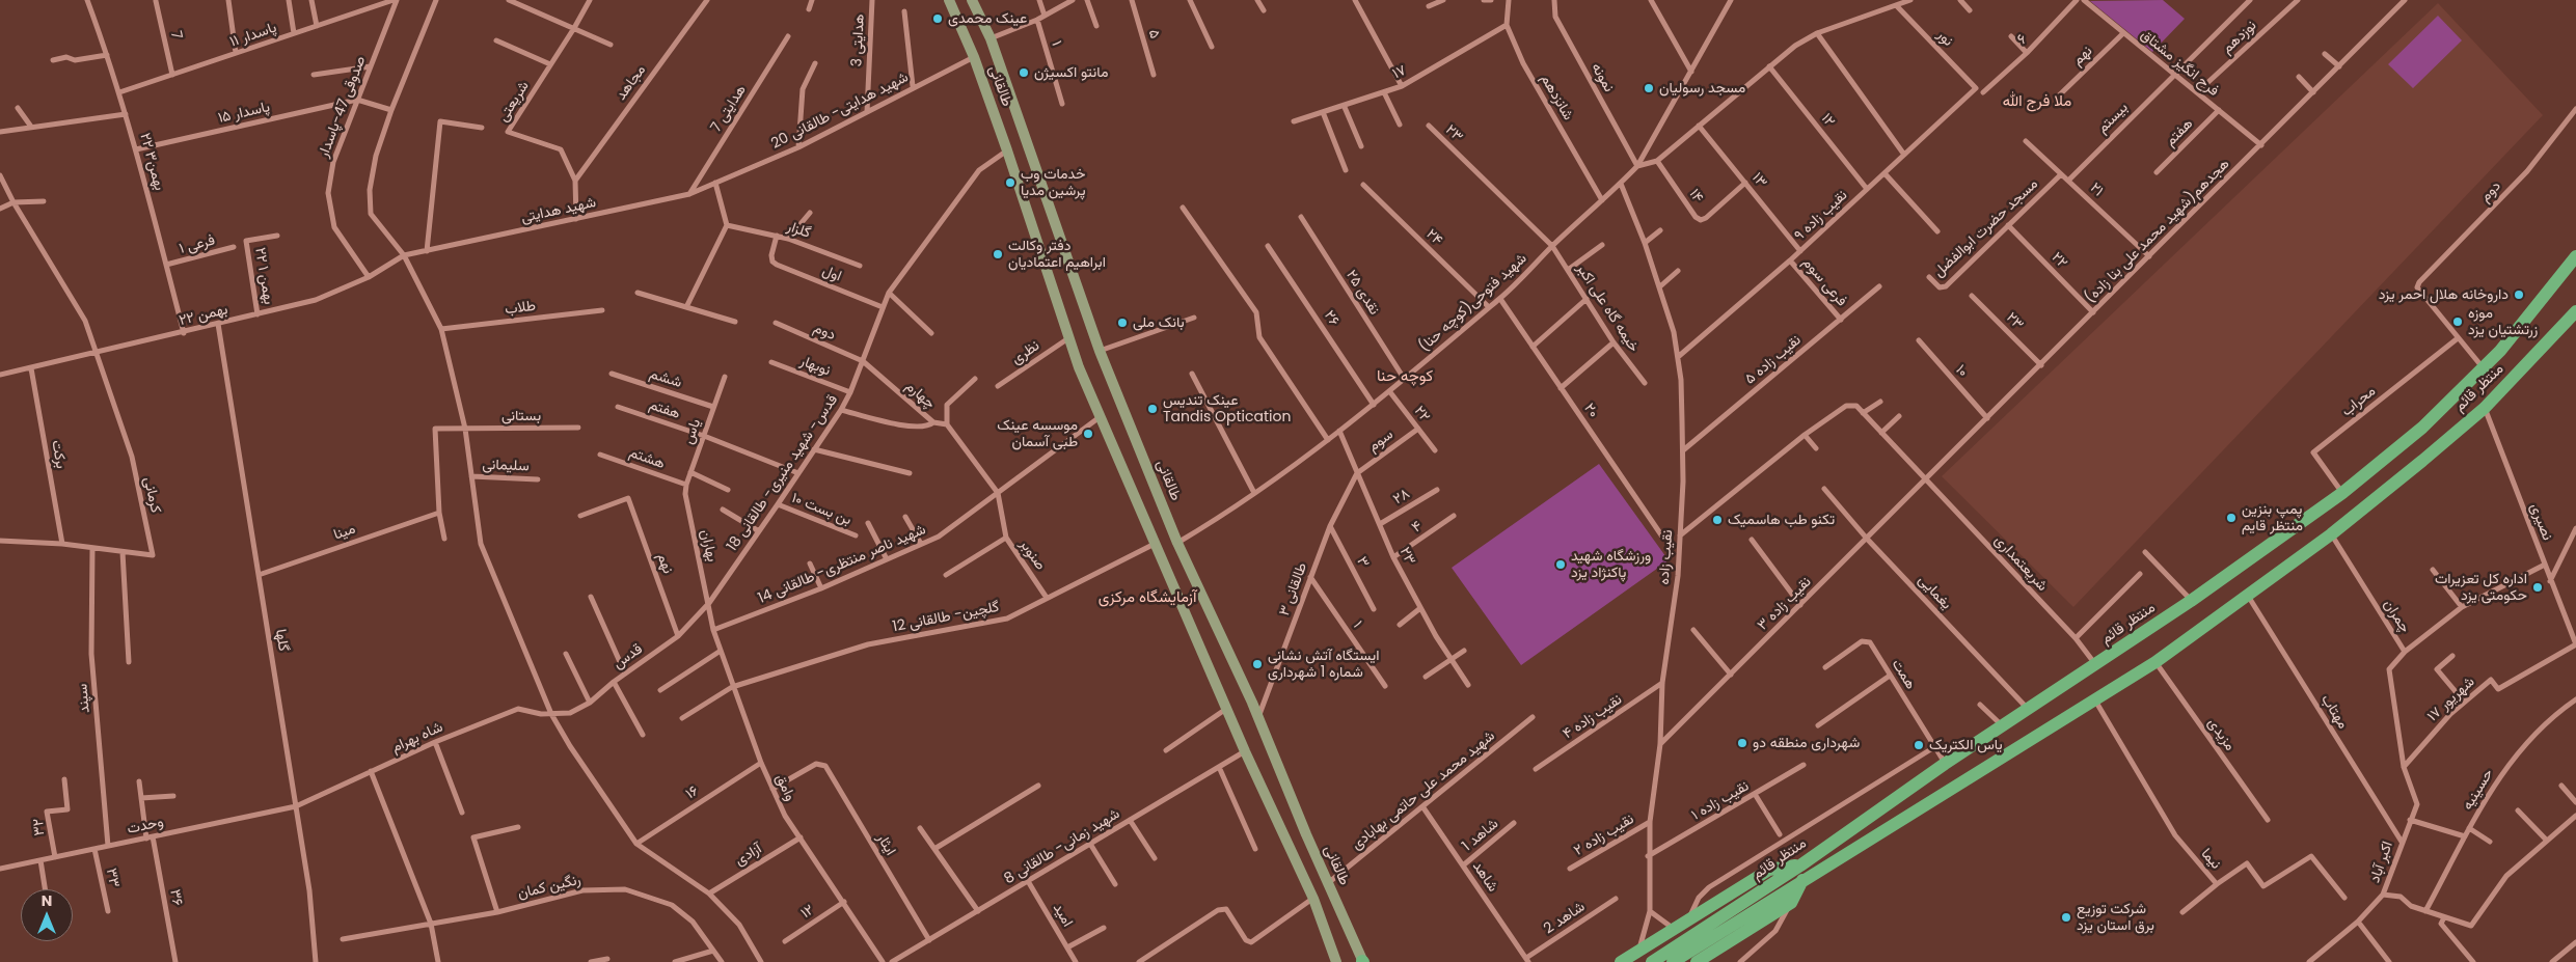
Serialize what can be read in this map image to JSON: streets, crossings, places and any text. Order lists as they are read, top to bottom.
{
  "streets": {
    "main road": ["طالقانی", "منتظر قائم"],
    "street": [
      "۵",
      "7",
      "پاسدار ۱۱",
      "نوزدهم",
      "نور",
      "۶",
      "هدایتی 3",
      "۱",
      "نهم",
      "فرح انگیز مشتاق",
      "۱۷",
      "نمونه",
      "مجاهد",
      "شانزدهم",
      "شریعتی",
      "صدوقی 47-پاسدار",
      "هدایتی 7",
      "شهید هدایتی- طالقانی 20",
      "پاسدار ۱۵",
      "بیستم",
      "۱۲",
      "هفتم",
      "۲۳",
      "۲۲ بهمن۳",
      "۱۳",
      "۲۱",
      "دوم",
      "۱۴",
      "شهید هدایتی",
      "نقیب زاده ۹",
      "مسجد حضرت ابوالفضل",
      "گلزار",
      "هجدهم(شهید محمد علی بنا زاده)",
      "۲۴",
      "فرعی ۱",
      "۲۲",
      "اول",
      "۲۲ بهمن ۱",
      "فرعی سوم",
      "۲۵ نقدی",
      "(کوچه حنا)شهید فتوحی",
      "طلاب",
      "خیمه گاه علی اکبر",
      "۲۲ بهمن",
      "۲۶",
      "نظری",
      "نقیب زاده ۵",
      "نوبهار",
      "۱۰",
      "ششم",
      "چهارم",
      "محراب",
      "۲۰",
      "بستانی",
      "یاس",
      "سوم",
      "برکت",
      "هشتم",
      "سلیمانی",
      "قدس- شهید منیری- طالقانی 18",
      "کرمانی",
      "۲۸",
      "بن بست ۱۰",
      "نصیری",
      "۴",
      "مینا",
      "بهاران",
      "صنوبر",
      "نقیب زاده",
      "۳",
      "شریعتمداری",
      "شهید ناصر منتظری- طالقانی 14",
      "طالقانی ۳",
      "یغمایی",
      "نقیب زاده ۳",
      "چمران",
      "گلچین- طالقانی 12",
      "گلها",
      "قدس",
      "همت",
      "سپند",
      "۱۷ شهریور",
      "مهتاب",
      "نقیب زاده ۴",
      "مزیدی",
      "شاه بهرام",
      "وامق",
      "حسینیه",
      "شهید محمد علی حاتمی بهابادی",
      "۱۶",
      "نقیب زاده ۱",
      "وحدت",
      "۳۲",
      "شاهد 1",
      "نقیب زاده ۲",
      "ایثار",
      "شهید زمانی- طالقانی 8",
      "آزادی",
      "نیما",
      "اکبر آباد",
      "شاهد",
      "۳۳",
      "رنگین کمان",
      "۳۶",
      "امید",
      "شاهد 2"
    ]
  },
  "crossings": [
    ["7", "پاسدار ۱۱"],
    ["پاسدار ۱۱", "صدوقی 47-پاسدار"],
    ["پاسدار ۱۱", "۲۲ بهمن۳"],
    ["نوزدهم", "فرح انگیز مشتاق"],
    ["نور", "نقیب زاده ۹"],
    ["هدایتی 3", "شهید هدایتی- طالقانی 20"],
    ["۱", "طالقانی ۳"],
    ["نهم", "فرح انگیز مشتاق"],
    ["نهم", "قدس"],
    ["فرح انگیز مشتاق", "بیستم"],
    ["فرح انگیز مشتاق", "هفتم"],
    ["فرح انگیز مشتاق", "هجدهم(شهید محمد علی بنا زاده)"],
    ["۱۷", "شانزدهم"],
    ["نمونه", "(کوچه حنا)شهید فتوحی"],
    ["مجاهد", "شریعتی"],
    ["طالقانی", "شهید هدایتی- طالقانی 20"],
    ["طالقانی", "(کوچه حنا)شهید فتوحی"],
    ["طالقانی", "نظری"],
    ["طالقانی", "قدس- شهید منیری- طالقانی 18"],
    ["طالقانی", "شهید ناصر منتظری- طالقانی 14"],
    ["طالقانی", "طالقانی ۳"],
    ["طالقانی", "گلچین- طالقانی 12"],
    ["طالقانی", "شهید محمد علی حاتمی بهابادی"],
    ["طالقانی", "شهید زمانی- طالقانی 8"],
    ["شانزدهم", "(کوچه حنا)شهید فتوحی"],
    ["شریعتی", "شهید هدایتی"],
    ["صدوقی 47-پاسدار", "پاسدار ۱۵"],
    ["صدوقی 47-پاسدار", "۲۲ بهمن"],
    ["هدایتی 7", "شهید هدایتی"],
    ["شهید هدایتی- طالقانی 20", "شهید هدایتی"],
    ["پاسدار ۱۵", "۲۲ بهمن۳"],
    ["بیستم", "۲۱"],
    ["۱۲", "نقیب زاده ۹"],
    ["۱۲", "وامق"],
    ["هفتم", "یاس"],
    ["هفتم", "قدس- شهید منیری- طالقانی 18"],
    ["۲۳", "هجدهم(شهید محمد علی بنا زاده)"],
    ["۲۳", "(کوچه حنا)شهید فتوحی"],
    ["۲۳", "خیمه گاه علی اکبر"],
    ["۲۳", "سوم"],
    ["۲۳", "۲۸"],
    ["۲۳", "۴"],
    ["۲۳", "طالقانی ۳"],
    ["۲۲ بهمن۳", "فرعی ۱"],
    ["۲۲ بهمن۳", "۲۲ بهمن"],
    ["۱۳", "۱۴"],
    ["۱۳", "نقیب زاده ۹"],
    ["۲۱", "مسجد حضرت ابوالفضل"],
    ["۲۱", "هجدهم(شهید محمد علی بنا زاده)"],
    ["دوم", "چهارم"],
    ["دوم", "محراب"],
    ["دوم", "قدس- شهید منیری- طالقانی 18"],
    ["شهید هدایتی", "۲۲ بهمن"],
    ["نقیب زاده ۹", "فرعی سوم"],
    ["نقیب زاده ۹", "نقیب زاده"],
    ["مسجد حضرت ابوالفضل", "۲۲"],
    ["گلزار", "اول"],
    ["هجدهم(شهید محمد علی بنا زاده)", "۲۲"],
    ["هجدهم(شهید محمد علی بنا زاده)", "۱۰"],
    ["هجدهم(شهید محمد علی بنا زاده)", "شریعتمداری"],
    ["هجدهم(شهید محمد علی بنا زاده)", "نقیب زاده ۳"],
    ["۲۴", "(کوچه حنا)شهید فتوحی"],
    ["۲۲", "(کوچه حنا)شهید فتوحی"],
    ["۲۲", "سوم"],
    ["اول", "قدس- شهید منیری- طالقانی 18"],
    ["۲۲ بهمن ۱", "۲۲ بهمن"],
    ["فرعی سوم", "نقیب زاده ۵"],
    ["۲۵ نقدی", "(کوچه حنا)شهید فتوحی"],
    ["(کوچه حنا)شهید فتوحی", "خیمه گاه علی اکبر"],
    ["(کوچه حنا)شهید فتوحی", "۲۶"],
    ["(کوچه حنا)شهید فتوحی", "۲۰"],
    ["(کوچه حنا)شهید فتوحی", "نقیب زاده"],
    ["۲۲ بهمن", "برکت"],
    ["۲۲ بهمن", "کرمانی"],
    ["۲۲ بهمن", "گلها"],
    ["نقیب زاده ۵", "نقیب زاده"],
    ["نوبهار", "قدس- شهید منیری- طالقانی 18"],
    ["ششم", "یاس"],
    ["منتظر قائم", "محراب"],
    ["منتظر قائم", "نصیری"],
    ["منتظر قائم", "شریعتمداری"],
    ["منتظر قائم", "یغمایی"],
    ["منتظر قائم", "چمران"],
    ["منتظر قائم", "همت"],
    ["منتظر قائم", "مهتاب"],
    ["منتظر قائم", "مزیدی"],
    ["منتظر قائم", "نیما"],
    ["چهارم", "قدس- شهید منیری- طالقانی 18"],
    ["یاس", "هشتم"],
    ["یاس", "بهاران"],
    ["سوم", "طالقانی ۳"],
    ["برکت", "کرمانی"],
    ["قدس- شهید منیری- طالقانی 18", "بن بست ۱۰"],
    ["قدس- شهید منیری- طالقانی 18", "بهاران"],
    ["قدس- شهید منیری- طالقانی 18", "قدس"],
    ["قدس- شهید منیری- طالقانی 18", "وامق"],
    ["کرمانی", "سپند"],
    ["نصیری", "۱۷ شهریور"],
    ["مینا", "گلها"],
    ["بهاران", "قدس"],
    ["بهاران", "وامق"],
    ["صنوبر", "شهید ناصر منتظری- طالقانی 14"],
    ["صنوبر", "گلچین- طالقانی 12"],
    ["نقیب زاده", "نقیب زاده ۳"],
    ["نقیب زاده", "نقیب زاده ۴"],
    ["نقیب زاده", "نقیب زاده ۱"],
    ["نقیب زاده", "نقیب زاده ۲"],
    ["۳", "طالقانی ۳"],
    ["شریعتمداری", "نقیب زاده ۳"],
    ["شهید ناصر منتظری- طالقانی 14", "وامق"],
    ["یغمایی", "نقیب زاده ۳"],
    ["چمران", "۱۷ شهریور"],
    ["چمران", "اکبر آباد"],
    ["گلچین- طالقانی 12", "وامق"],
    ["گلها", "شاه بهرام"],
    ["گلها", "وحدت"],
    ["قدس", "شاه بهرام"],
    ["قدس", "وامق"],
    ["سپند", "وحدت"],
    ["مهتاب", "اکبر آباد"],
    ["شاه بهرام", "وحدت"],
    ["وامق", "۱۶"],
    ["وامق", "ایثار"],
    ["وامق", "آزادی"],
    ["شهید محمد علی حاتمی بهابادی", "شاهد"],
    ["وحدت", "۳۲"],
    ["وحدت", "۳۳"],
    ["وحدت", "۳۶"],
    ["شاهد 1", "شاهد"],
    ["ایثار", "شهید زمانی- طالقانی 8"],
    ["شهید زمانی- طالقانی 8", "امید"],
    ["شاهد", "شاهد 2"]
  ],
  "districts": ["ملا فرج الله", "کوچه حنا", "آزمایشگاه مرکزی"],
  "places": [
    "عینک محمدی",
    "مانتو اكسيژن",
    "مسجد رسولیان",
    "خدمات وب پرشین مدیا",
    "دفتر وکالت ابراهیم اعتمادیان",
    "داروخانه هلال احمر یزد",
    "موزه زرتشتیان یزد",
    "بانک ملی",
    "عینک تندیس Tandis Optication",
    "موسسه عینک طبی آسمان",
    "پمپ بنزین منتظر قایم",
    "تکنو طب هاسمیک",
    "ورزشگاه شهید پاکنژاد یزد",
    "اداره کل تعزیرات حکومتی یزد",
    "ایستگاه آتش نشانی شماره 1 شهرداری",
    "شهرداری منطقه دو",
    "یاس الکتریک",
    "شرکت توزیع برق استان یزد"
  ],
  "north": "top"
}
